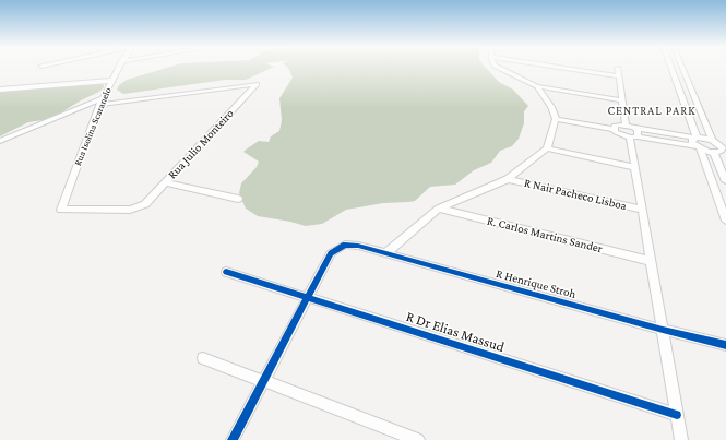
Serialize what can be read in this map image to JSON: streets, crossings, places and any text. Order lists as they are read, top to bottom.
{
  "streets": {
    "street": [
      "Rua Isolina Scaranelo",
      "Rua Julio Monteiro",
      "R Nair Pacheco Lisboa",
      "R. Carlos Martins Sander",
      "R Henrique Stroh",
      "R Dr Elias Massud"
    ]
  },
  "crossings": [
    ["Rua Isolina Scaranelo", "Rua Julio Monteiro"],
    ["R Henrique Stroh", "R Dr Elias Massud"]
  ],
  "districts": ["CENTRAL PARK"]
}
